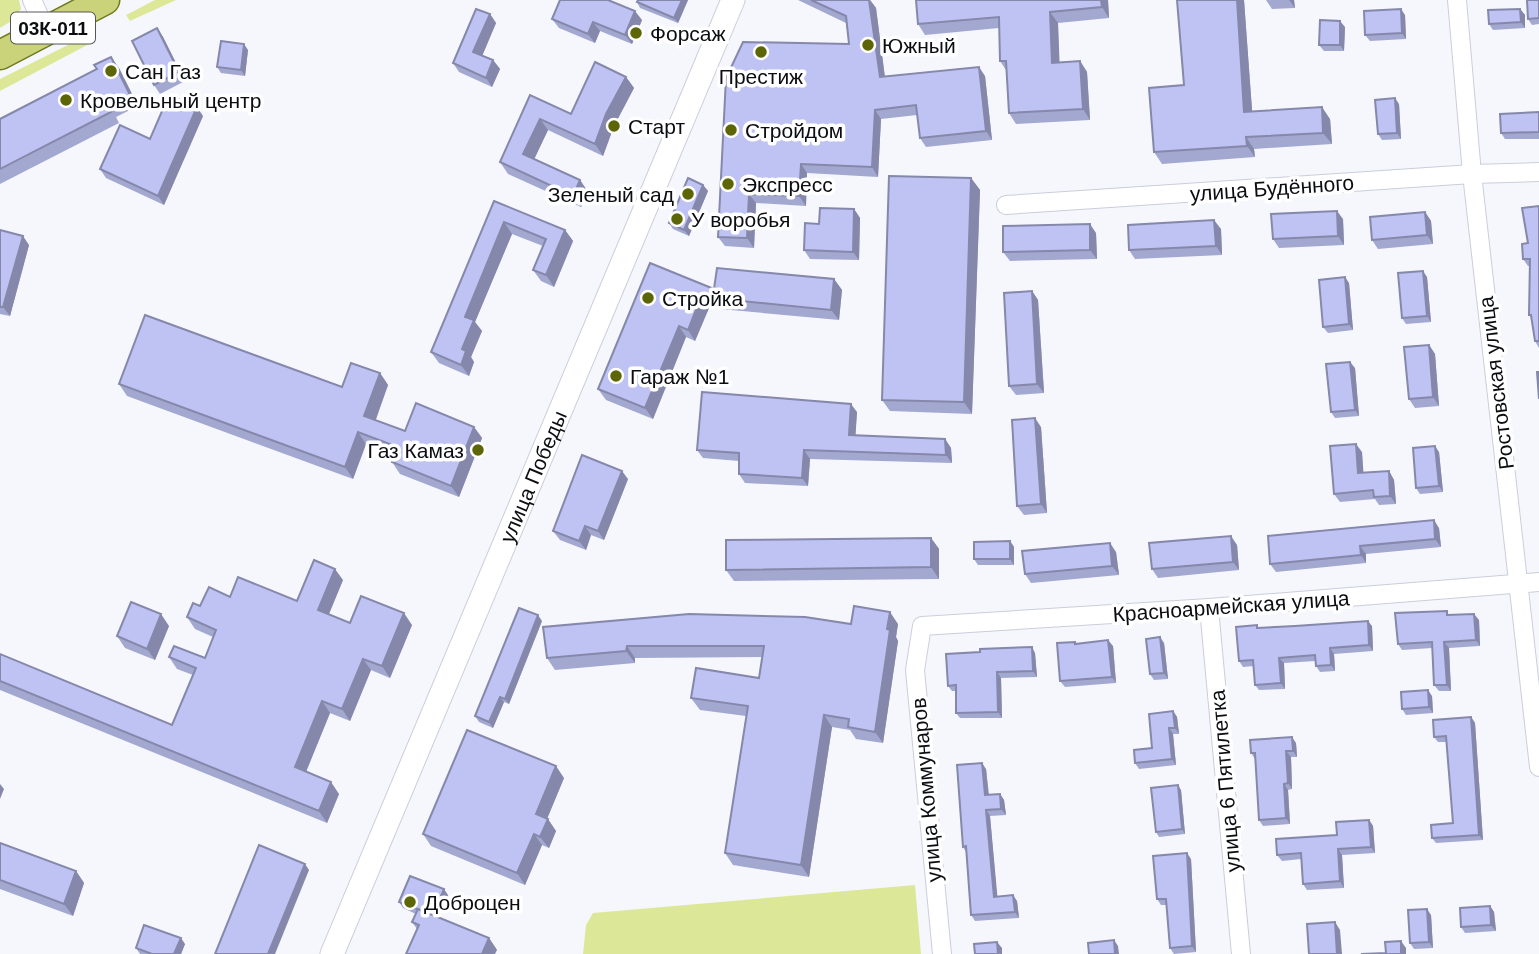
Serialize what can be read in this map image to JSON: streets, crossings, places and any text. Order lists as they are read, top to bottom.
{
  "streets": {
    "main road": ["03К-011"],
    "street": [
      "улица Будённого",
      "Ростовская улица",
      "улица Победы",
      "Красноармейская улица",
      "улица 6 Пятилетка",
      "улица Коммунаров"
    ]
  },
  "crossings": [
    ["улица Будённого", "Ростовская улица"],
    ["Ростовская улица", "Красноармейская улица"],
    ["Красноармейская улица", "улица 6 Пятилетка"],
    ["Красноармейская улица", "улица Коммунаров"]
  ],
  "places": [
    "Форсаж",
    "Южный",
    "Престиж",
    "Сан Газ",
    "Кровельный центр",
    "Старт",
    "Стройдом",
    "Экспресс",
    "Зеленый сад",
    "У воробья",
    "Стройка",
    "Гараж №1",
    "Газ Камаз",
    "Доброцен"
  ]
}
